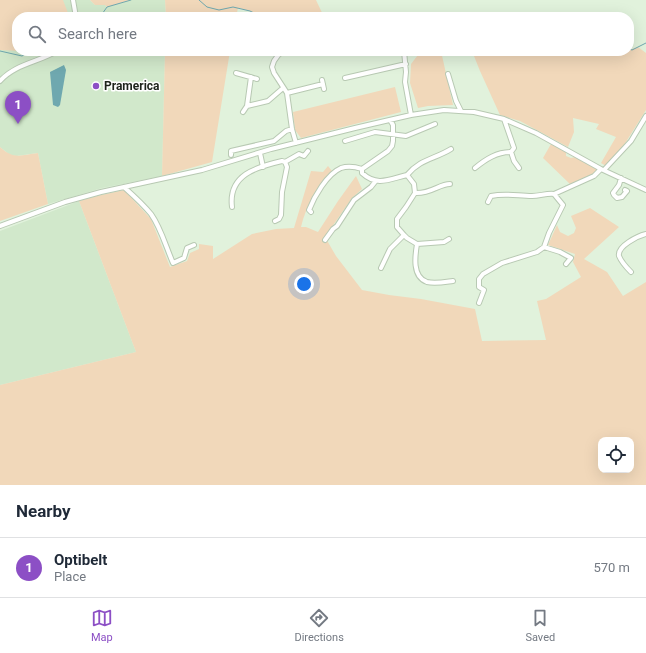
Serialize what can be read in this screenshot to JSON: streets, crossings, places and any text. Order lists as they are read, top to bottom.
{
  "places": ["Pramerica"],
  "page": {
    "search": "Search here",
    "pins": "1",
    "heading": "Nearby",
    "list": [
      {
        "mark": "1",
        "name": "Optibelt",
        "note": "Place",
        "value": "570 m"
      }
    ],
    "nav": ["Map", "Directions", "Saved"]
  }
}
